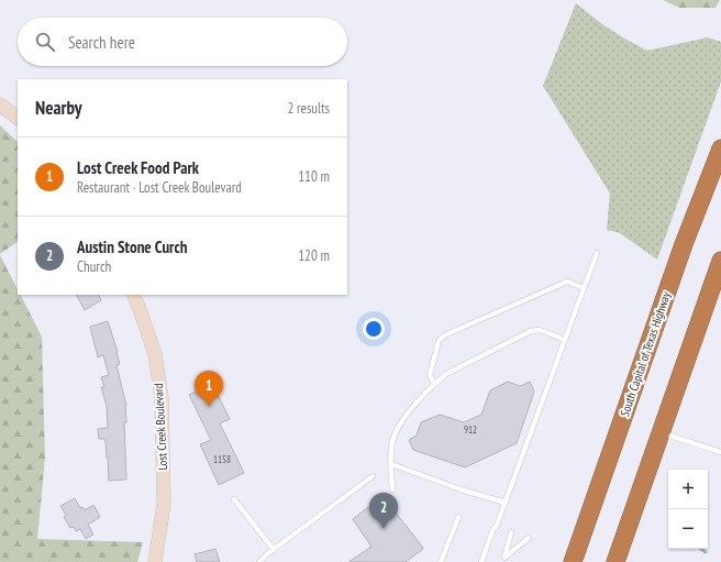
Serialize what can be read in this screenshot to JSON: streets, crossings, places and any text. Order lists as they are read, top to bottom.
{
  "streets": {
    "highway": ["South Capital of Texas Highway"],
    "street": ["Lost Creek Boulevard"]
  },
  "house_numbers": ["912", "1158"],
  "page": {
    "search": "Search here",
    "heading": ["Nearby", "2 results"],
    "list": [
      {
        "mark": "1",
        "name": "Lost Creek Food Park",
        "note": "Restaurant · Lost Creek Boulevard",
        "value": "110 m"
      },
      {
        "mark": "2",
        "name": "Austin Stone Curch",
        "note": "Church",
        "value": "120 m"
      }
    ],
    "pins": ["1", "2"],
    "map_buttons": ["+", "−"]
  }
}
